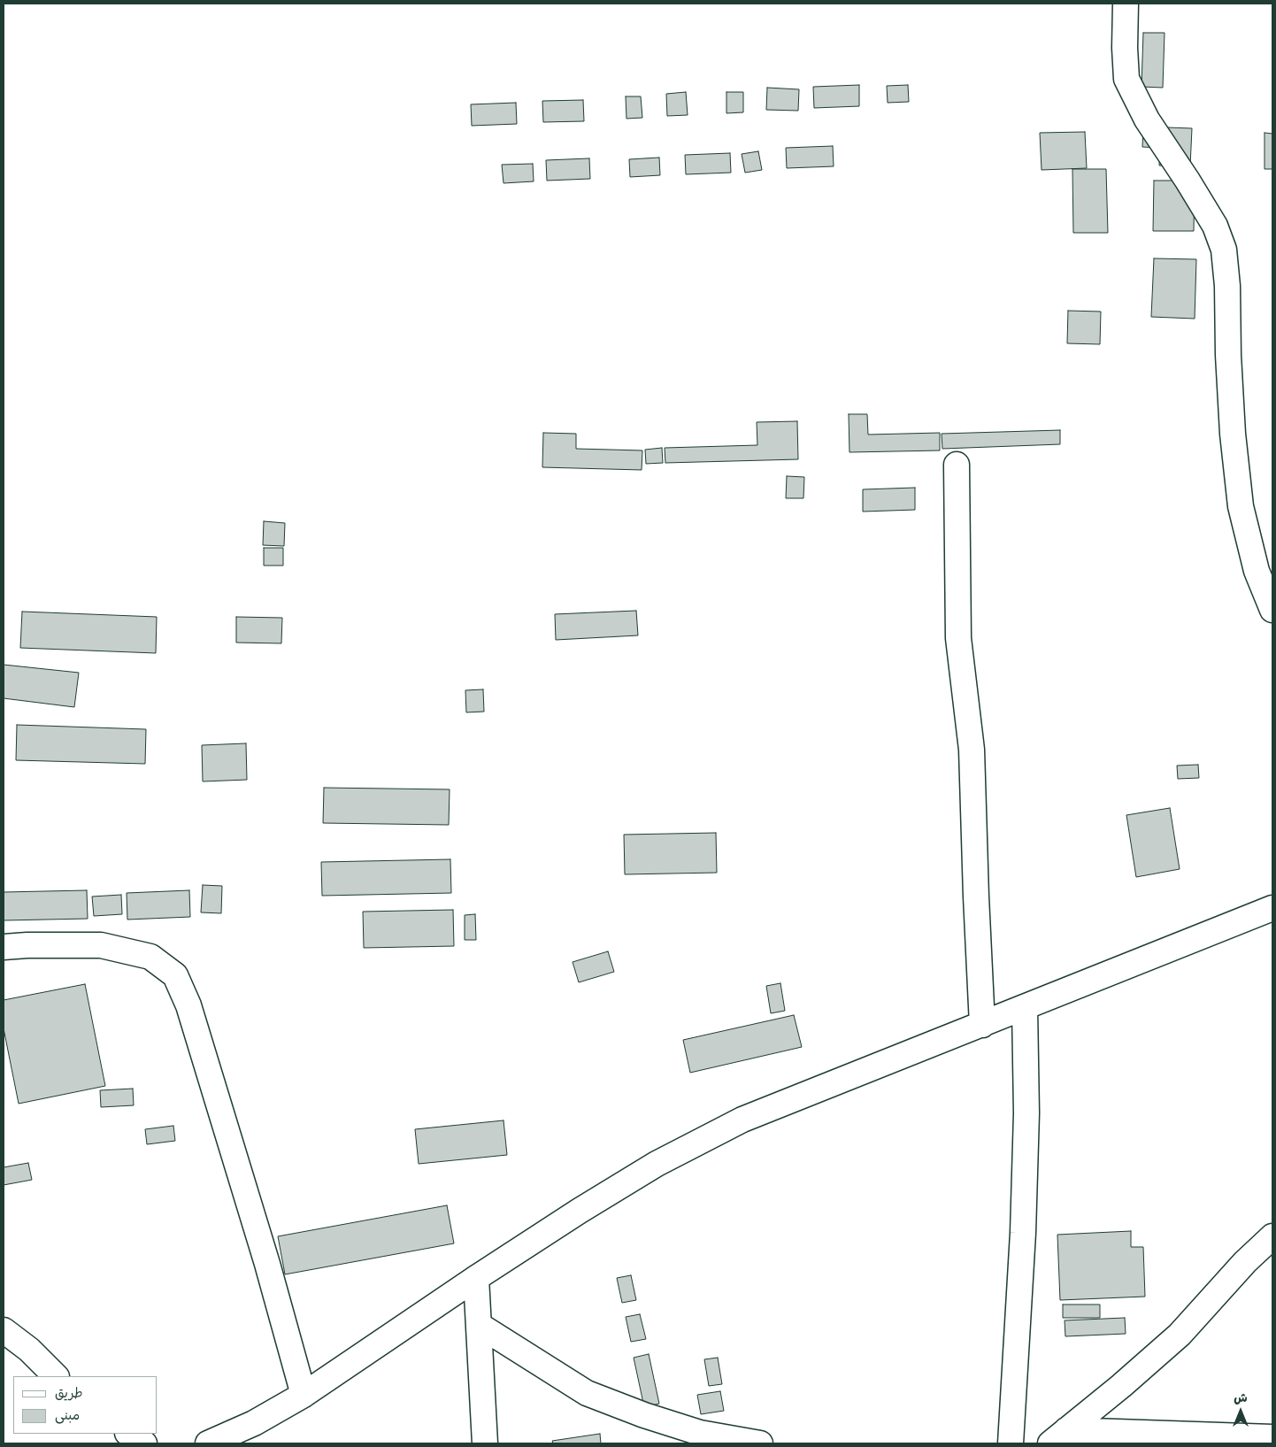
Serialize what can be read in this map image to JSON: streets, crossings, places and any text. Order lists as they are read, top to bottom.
{
  "legend": ["طريق", "مبنى"],
  "north": "top"
}
